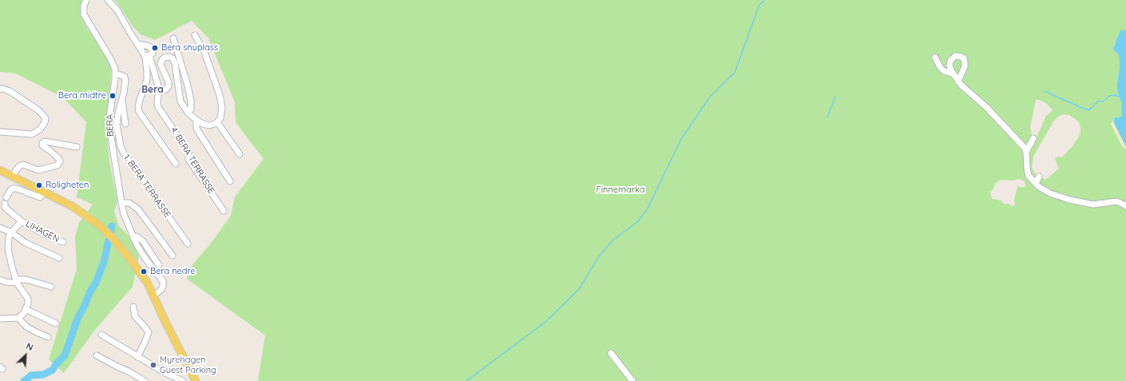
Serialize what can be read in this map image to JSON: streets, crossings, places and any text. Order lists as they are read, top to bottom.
{
  "streets": {
    "street": [
      "BERA",
      "4. BERA TERRASSE",
      "1. BERA TERRASSE",
      "LIHAGEN"
    ]
  },
  "crossings": [
    ["BERA", "1. BERA TERRASSE"]
  ],
  "districts": ["Bera"],
  "parks": ["Finnemarka"],
  "places": [
    "Bera snuplass",
    "Bera midtre",
    "Roligheten",
    "Bera nedre",
    "Myrehagen Guest Parking"
  ],
  "north": "top right"
}
